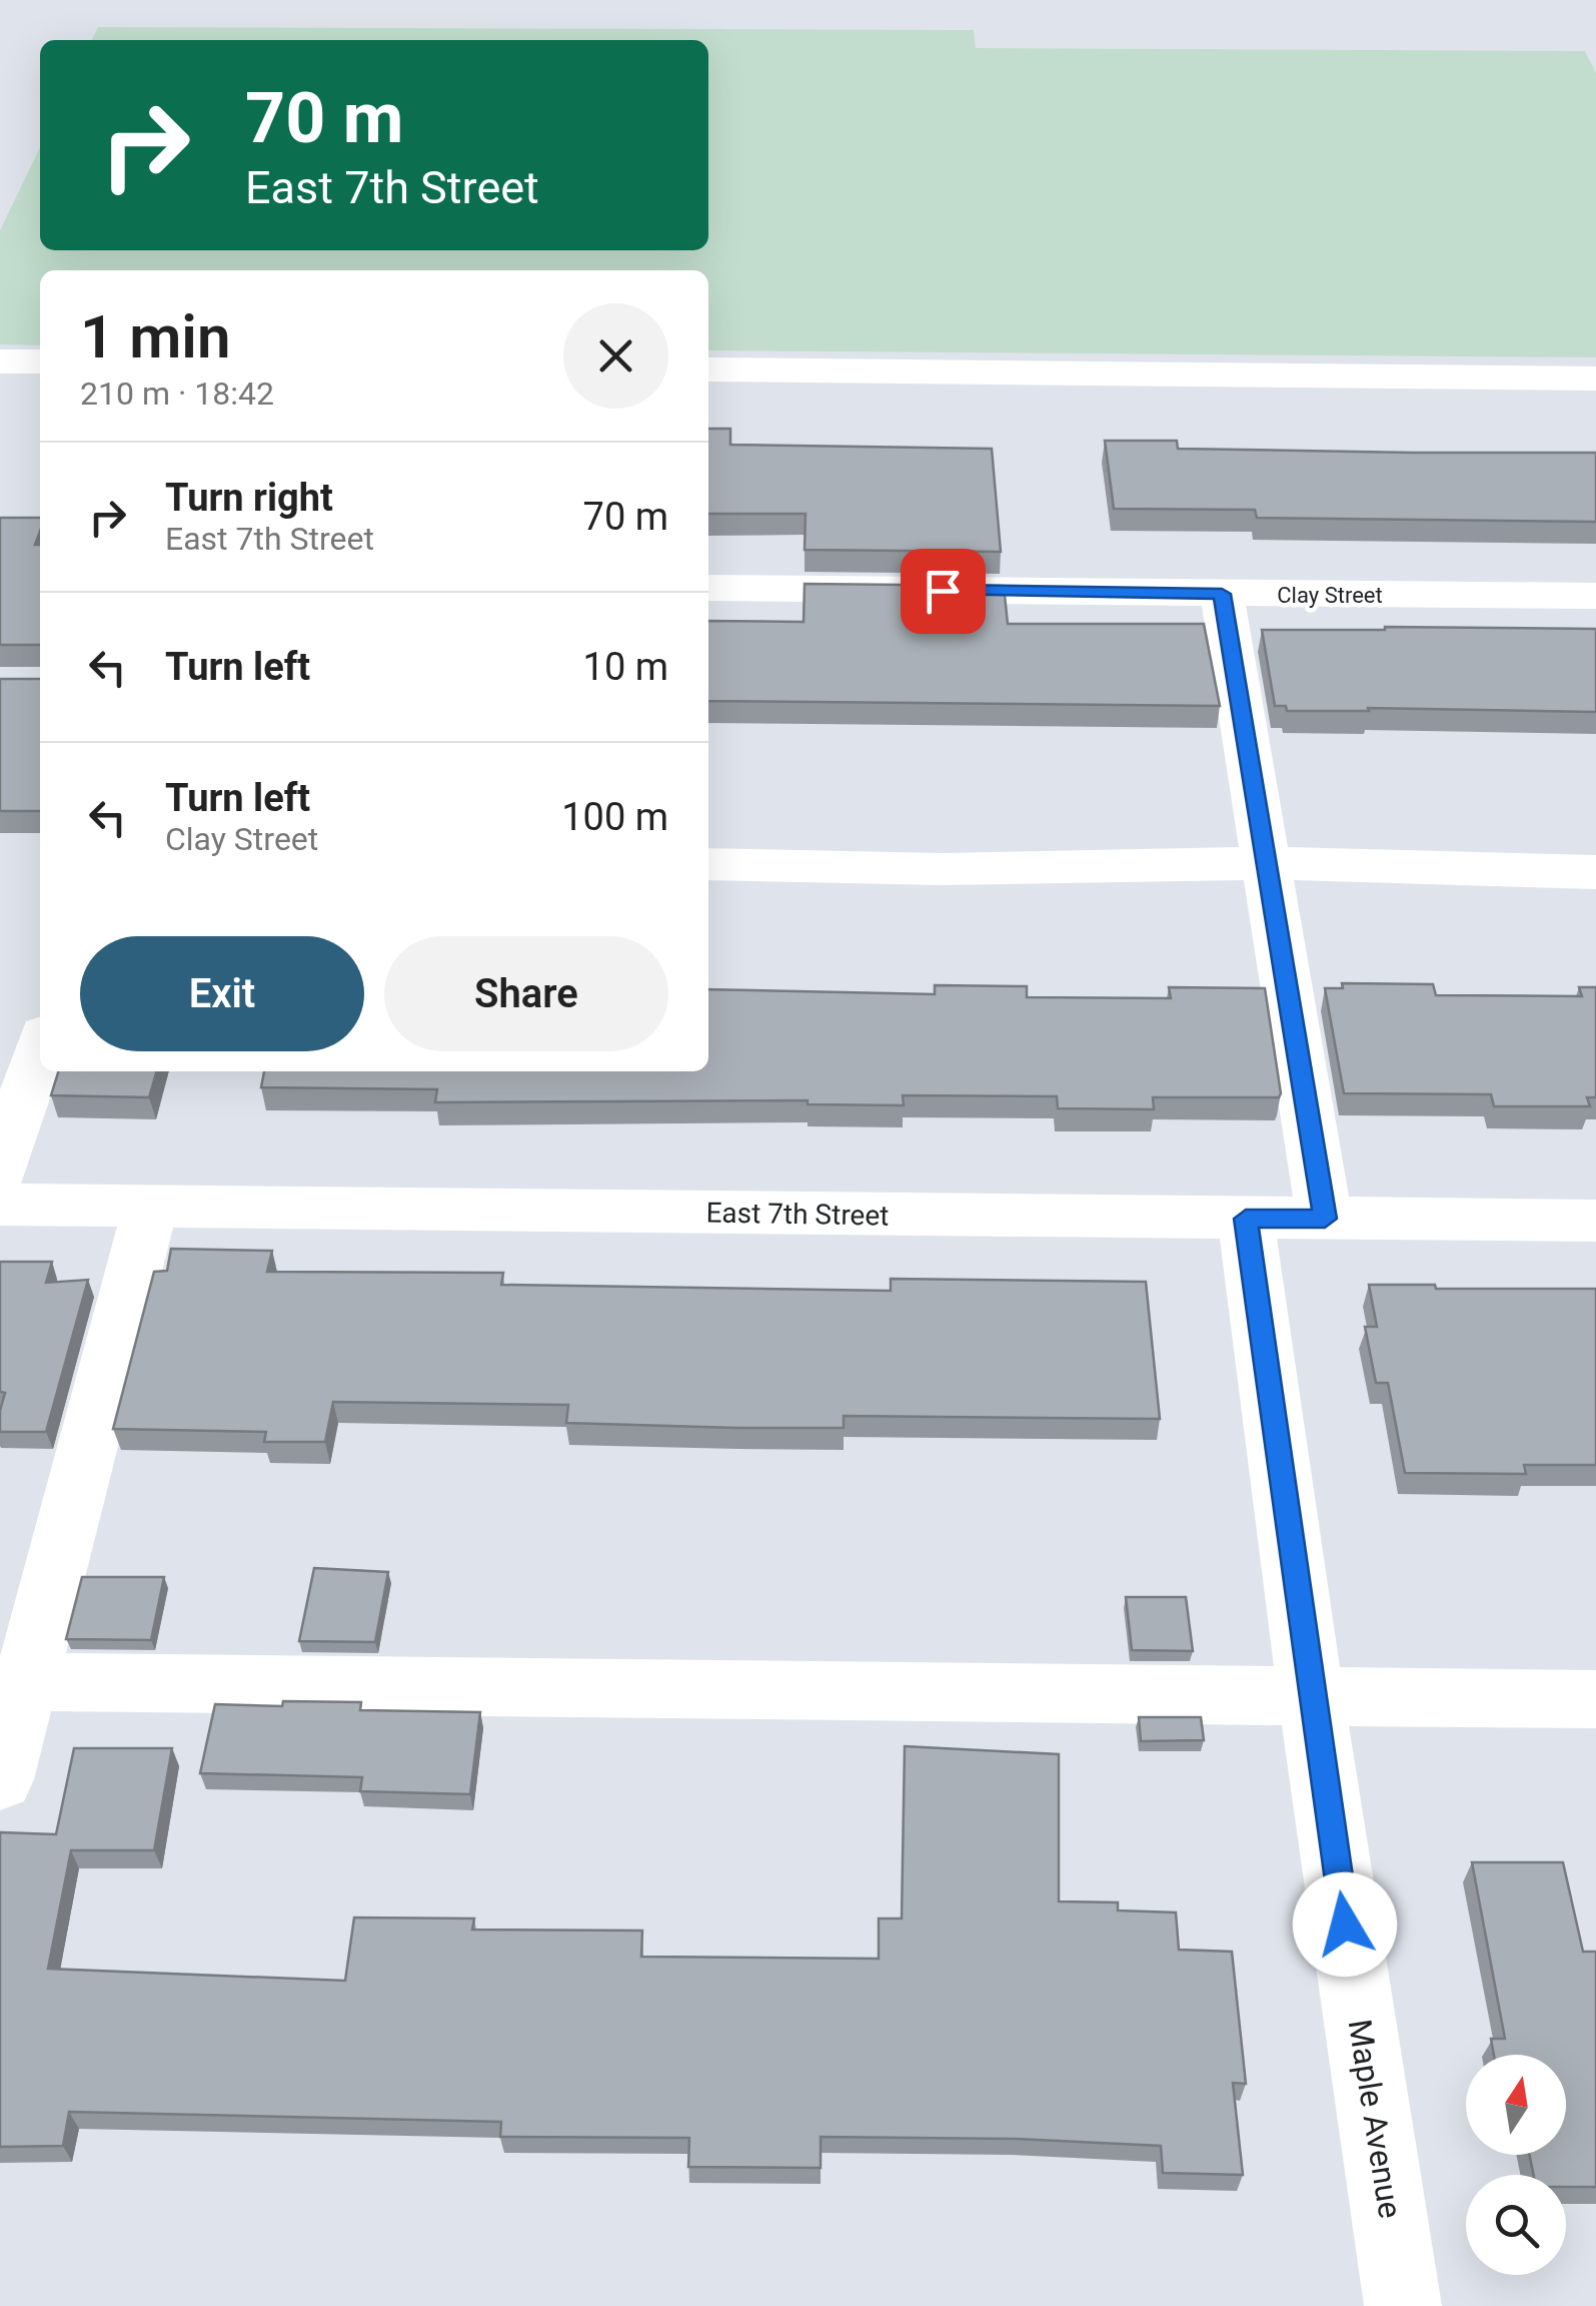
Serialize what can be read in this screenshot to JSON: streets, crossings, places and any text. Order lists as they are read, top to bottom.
{
  "streets": {
    "street": ["Clay Street", "East 7th Street", "Maple Avenue"]
  },
  "crossings": [
    ["East 7th Street", "Maple Avenue"]
  ],
  "north": "top",
  "page": {
    "turn": ["70 m", "East 7th Street"],
    "heading": ["1 min", "210 m · 18:42"],
    "list": [
      {
        "name": "Turn right",
        "note": "East 7th Street",
        "value": "70 m"
      },
      {
        "name": "Turn left",
        "value": "10 m"
      },
      {
        "name": "Turn left",
        "note": "Clay Street",
        "value": "100 m"
      }
    ],
    "buttons": ["Exit", "Share"]
  }
}
